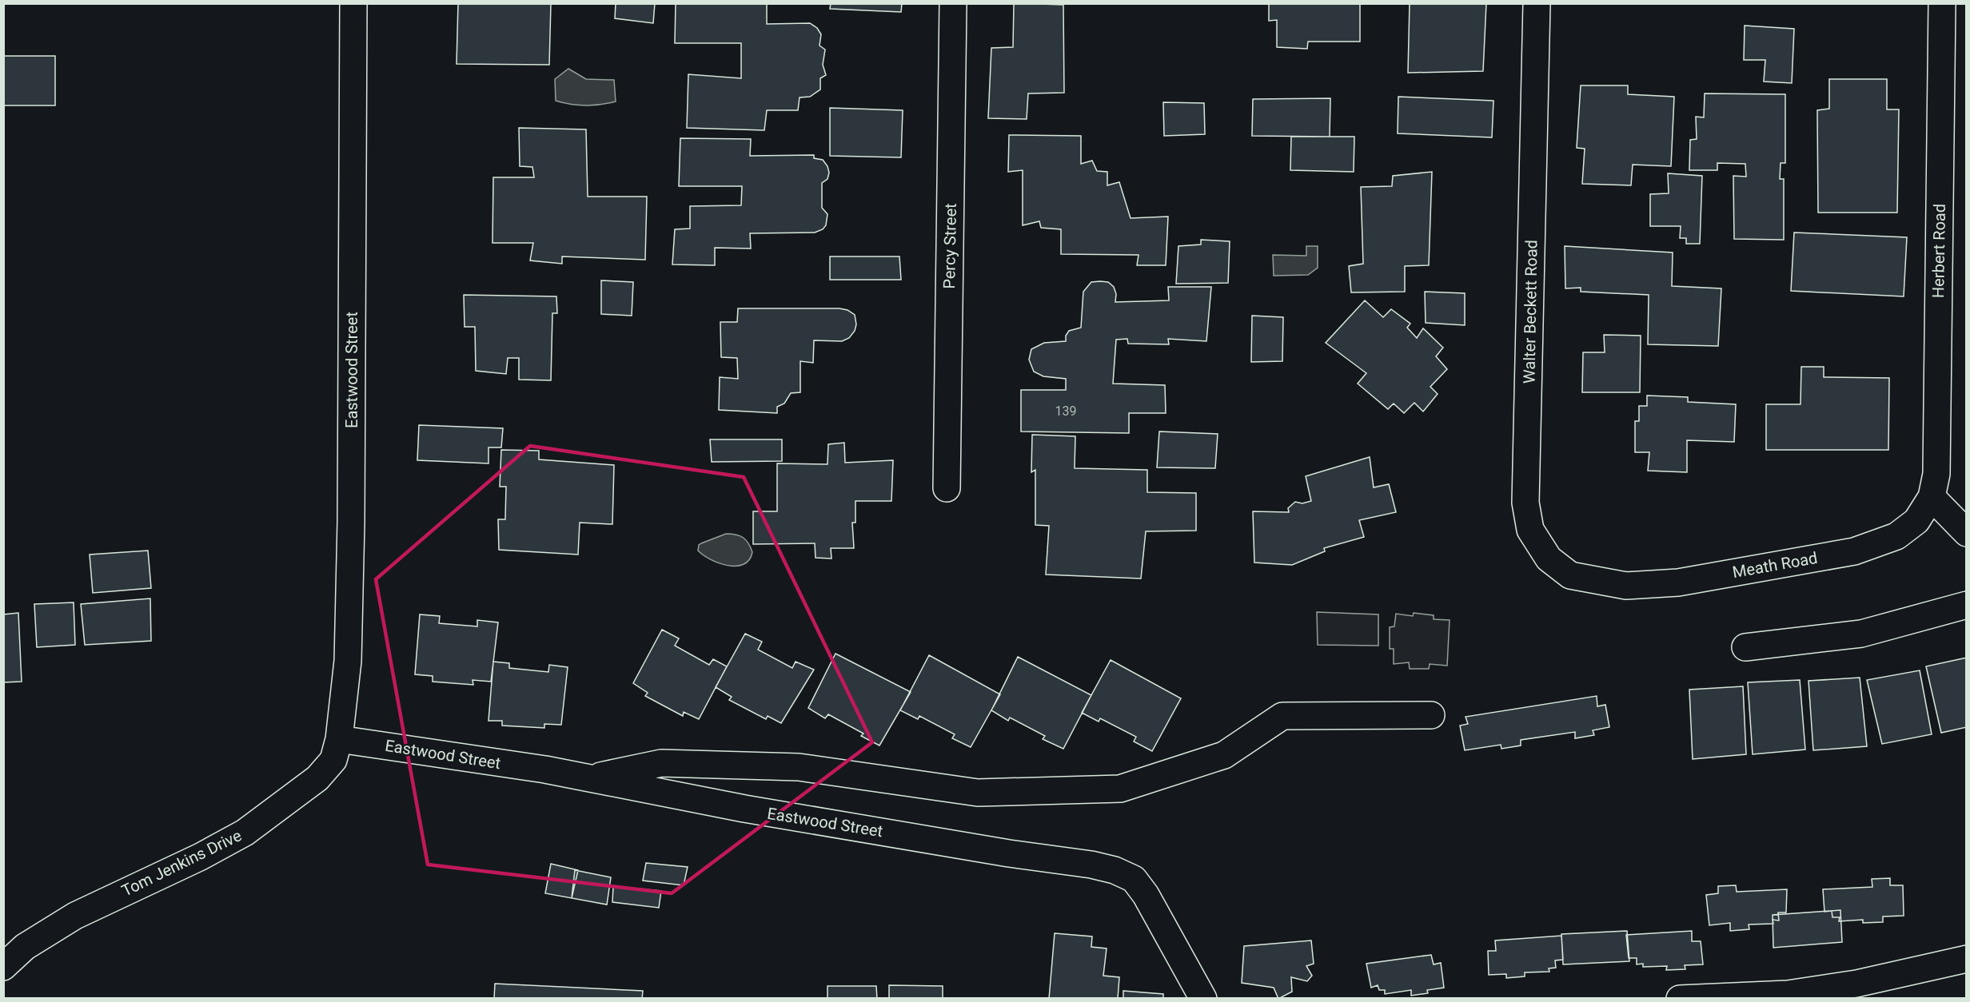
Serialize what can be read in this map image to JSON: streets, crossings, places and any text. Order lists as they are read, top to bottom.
{
  "streets": {
    "street": [
      "Percy Street",
      "Herbert Road",
      "Walter Beckett Road",
      "Eastwood Street",
      "Meath Road",
      "Tom Jenkins Drive"
    ]
  },
  "crossings": [
    ["Herbert Road", "Meath Road"],
    ["Walter Beckett Road", "Meath Road"],
    ["Eastwood Street", "Tom Jenkins Drive"]
  ],
  "house_numbers": ["139"]
}
